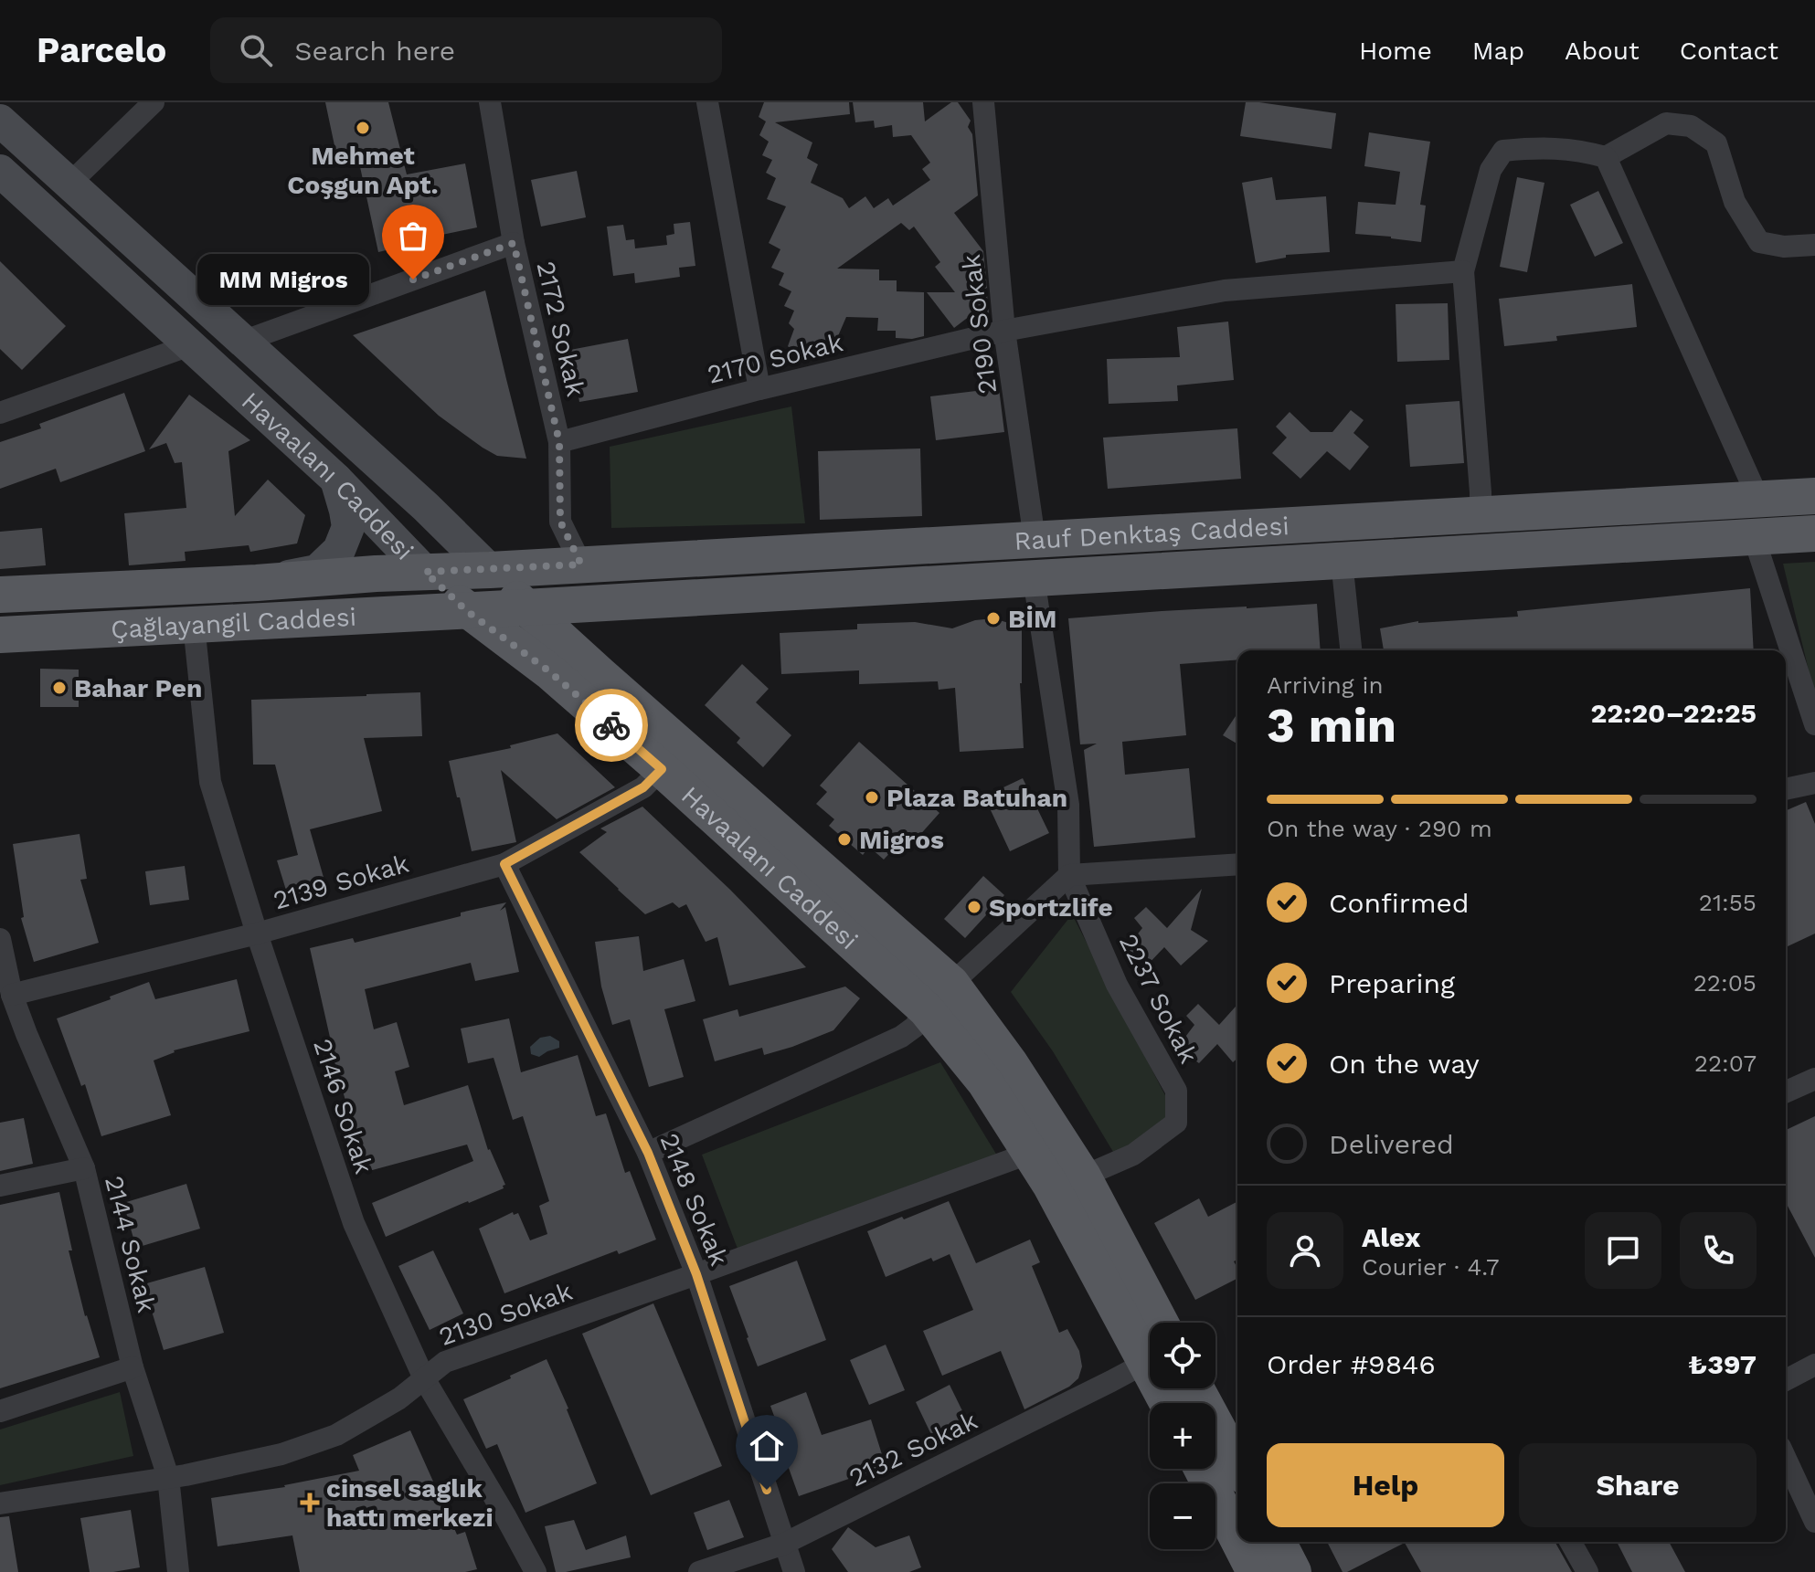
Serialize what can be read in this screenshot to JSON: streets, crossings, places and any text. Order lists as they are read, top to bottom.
{
  "streets": {
    "main road": ["Havaalanı Caddesi", "Rauf Denktaş Caddesi", "Çağlayangil Caddesi"],
    "street": [
      "2190 Sokak",
      "2172 Sokak",
      "2170 Sokak",
      "2139 Sokak",
      "2237 Sokak",
      "2146 Sokak",
      "2148 Sokak",
      "2144 Sokak",
      "2130 Sokak",
      "2132 Sokak"
    ]
  },
  "crossings": [
    ["2190 Sokak", "2170 Sokak"],
    ["2190 Sokak", "Rauf Denktaş Caddesi"],
    ["2172 Sokak", "2170 Sokak"],
    ["2172 Sokak", "Rauf Denktaş Caddesi"],
    ["Havaalanı Caddesi", "Rauf Denktaş Caddesi"],
    ["Havaalanı Caddesi", "Çağlayangil Caddesi"],
    ["Havaalanı Caddesi", "2139 Sokak"],
    ["Havaalanı Caddesi", "2237 Sokak"],
    ["Havaalanı Caddesi", "2130 Sokak"],
    ["Rauf Denktaş Caddesi", "Çağlayangil Caddesi"],
    ["Rauf Denktaş Caddesi", "2237 Sokak"],
    ["Çağlayangil Caddesi", "2146 Sokak"],
    ["2139 Sokak", "2146 Sokak"],
    ["2139 Sokak", "2148 Sokak"],
    ["2139 Sokak", "2144 Sokak"],
    ["2146 Sokak", "2130 Sokak"],
    ["2148 Sokak", "2130 Sokak"],
    ["2148 Sokak", "2132 Sokak"],
    ["2144 Sokak", "2130 Sokak"]
  ],
  "places": {
    "other": [
      "Mehmet Coşgun Apt.",
      "MM Migros",
      "BİM",
      "Bahar Pen",
      "Plaza Batuhan",
      "Migros",
      "Sportzlife"
    ],
    "health": ["cinsel saglık hattı merkezi"]
  },
  "page": {
    "header": "Parcelo",
    "search": "Search here",
    "nav": [
      "Home",
      "Map",
      "About",
      "Contact"
    ],
    "bubble": "MM Migros",
    "heading": ["3 min", "Arriving in", "22:20–22:25"],
    "panel": [
      "Alex",
      "Courier · 4.7",
      "Order #9846",
      "₺397"
    ],
    "bar": "On the way · 290 m",
    "list": [
      ["Confirmed", "21:55"],
      ["Preparing", "22:05"],
      ["On the way", "22:07"],
      "Delivered"
    ],
    "map_buttons": ["+", "−"],
    "buttons": ["Help", "Share"]
  }
}
